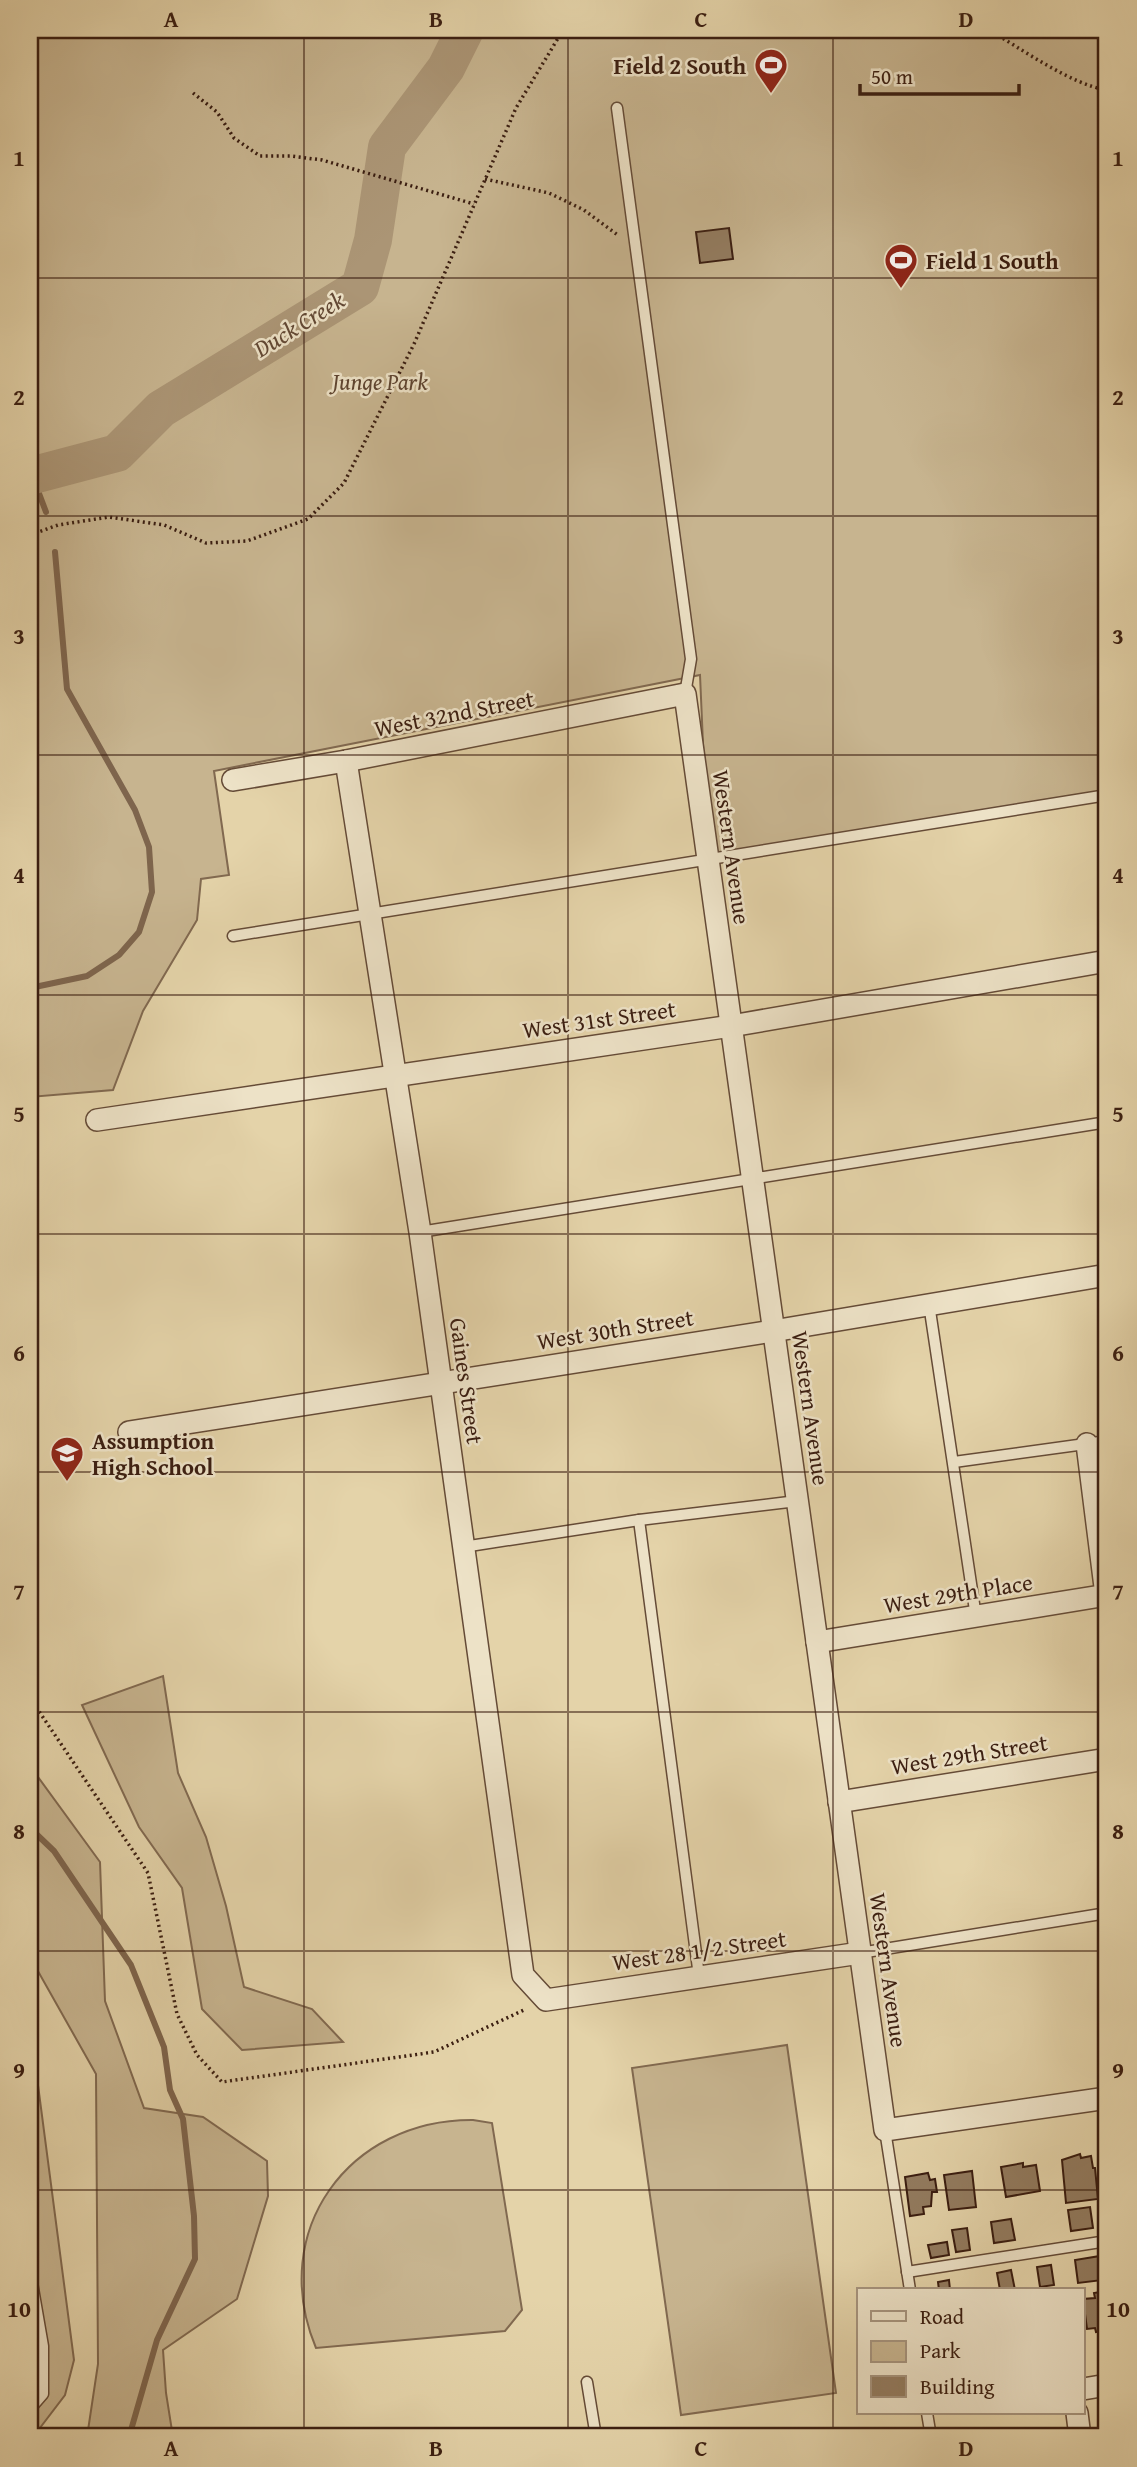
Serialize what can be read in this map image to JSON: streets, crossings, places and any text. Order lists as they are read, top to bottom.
{
  "streets": {
    "street": [
      "West 32nd Street",
      "Western Avenue",
      "West 31st Street",
      "West 30th Street",
      "Gaines Street",
      "West 29th Place",
      "West 29th Street",
      "West 28 1/2 Street"
    ]
  },
  "crossings": [
    ["West 32nd Street", "Western Avenue"],
    ["West 32nd Street", "Gaines Street"],
    ["Western Avenue", "West 31st Street"],
    ["Western Avenue", "West 30th Street"],
    ["Western Avenue", "West 29th Place"],
    ["Western Avenue", "West 29th Street"],
    ["Western Avenue", "West 28 1/2 Street"],
    ["West 31st Street", "Gaines Street"],
    ["West 30th Street", "Gaines Street"],
    ["Gaines Street", "West 28 1/2 Street"]
  ],
  "water": ["Duck Creek"],
  "parks": ["Junge Park"],
  "places": {
    "sports": ["Field 2 South", "Field 1 South"],
    "school or university": ["Assumption High School"]
  },
  "legend": ["Road", "Park", "Building"],
  "scale_bar": "50 m",
  "grid": {
    "columns": [
      "A",
      "B",
      "C",
      "D"
    ],
    "rows": [
      "1",
      "2",
      "3",
      "4",
      "5",
      "6",
      "7",
      "8",
      "9",
      "10"
    ]
  }
}
